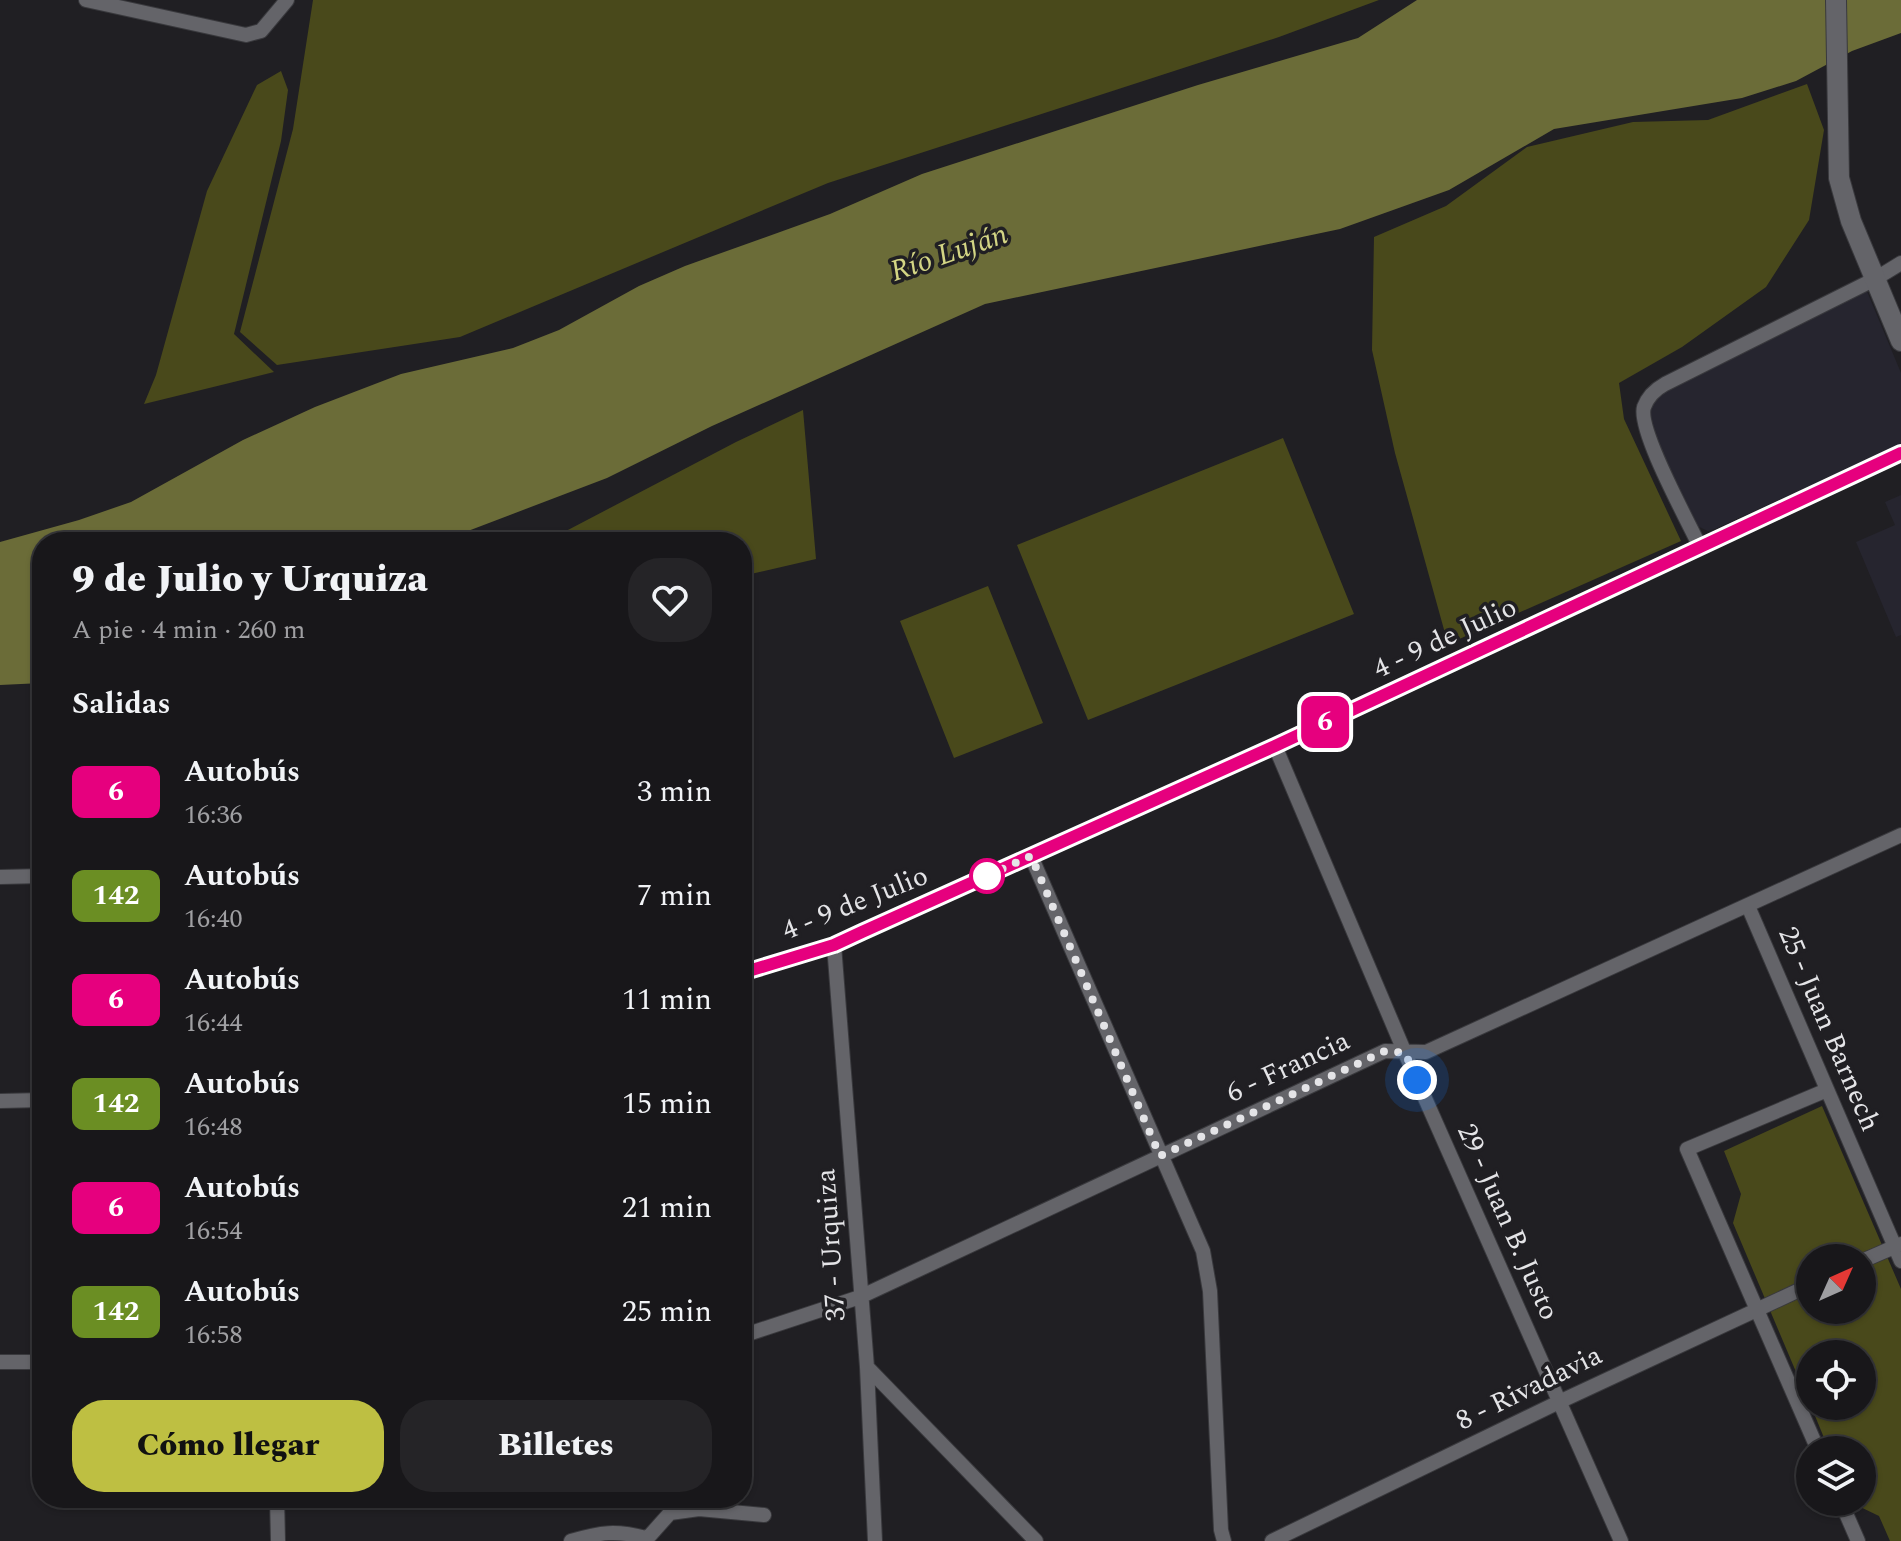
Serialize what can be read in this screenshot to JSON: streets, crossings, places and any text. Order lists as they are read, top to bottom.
{
  "streets": {
    "street": [
      "4 - 9 de Julio",
      "25 - Juan Barnech",
      "6 - Francia",
      "29 - Juan B. Justo",
      "37 - Urquiza",
      "8 - Rivadavia"
    ]
  },
  "crossings": [
    ["4 - 9 de Julio", "29 - Juan B. Justo"],
    ["4 - 9 de Julio", "37 - Urquiza"],
    ["25 - Juan Barnech", "6 - Francia"],
    ["6 - Francia", "29 - Juan B. Justo"],
    ["6 - Francia", "37 - Urquiza"],
    ["29 - Juan B. Justo", "8 - Rivadavia"]
  ],
  "water": ["Río Luján"],
  "lines": ["bus line 6"],
  "north": "top right",
  "page": {
    "on_map": "6",
    "heading": [
      ["9 de Julio y Urquiza", "A pie · 4 min · 260 m"],
      "Salidas"
    ],
    "list": [
      {
        "mark": "6",
        "name": "Autobús",
        "note": "16:36",
        "value": "3 min"
      },
      {
        "mark": "142",
        "name": "Autobús",
        "note": "16:40",
        "value": "7 min"
      },
      {
        "mark": "6",
        "name": "Autobús",
        "note": "16:44",
        "value": "11 min"
      },
      {
        "mark": "142",
        "name": "Autobús",
        "note": "16:48",
        "value": "15 min"
      },
      {
        "mark": "6",
        "name": "Autobús",
        "note": "16:54",
        "value": "21 min"
      },
      {
        "mark": "142",
        "name": "Autobús",
        "note": "16:58",
        "value": "25 min"
      }
    ],
    "buttons": ["Cómo llegar", "Billetes"]
  }
}
